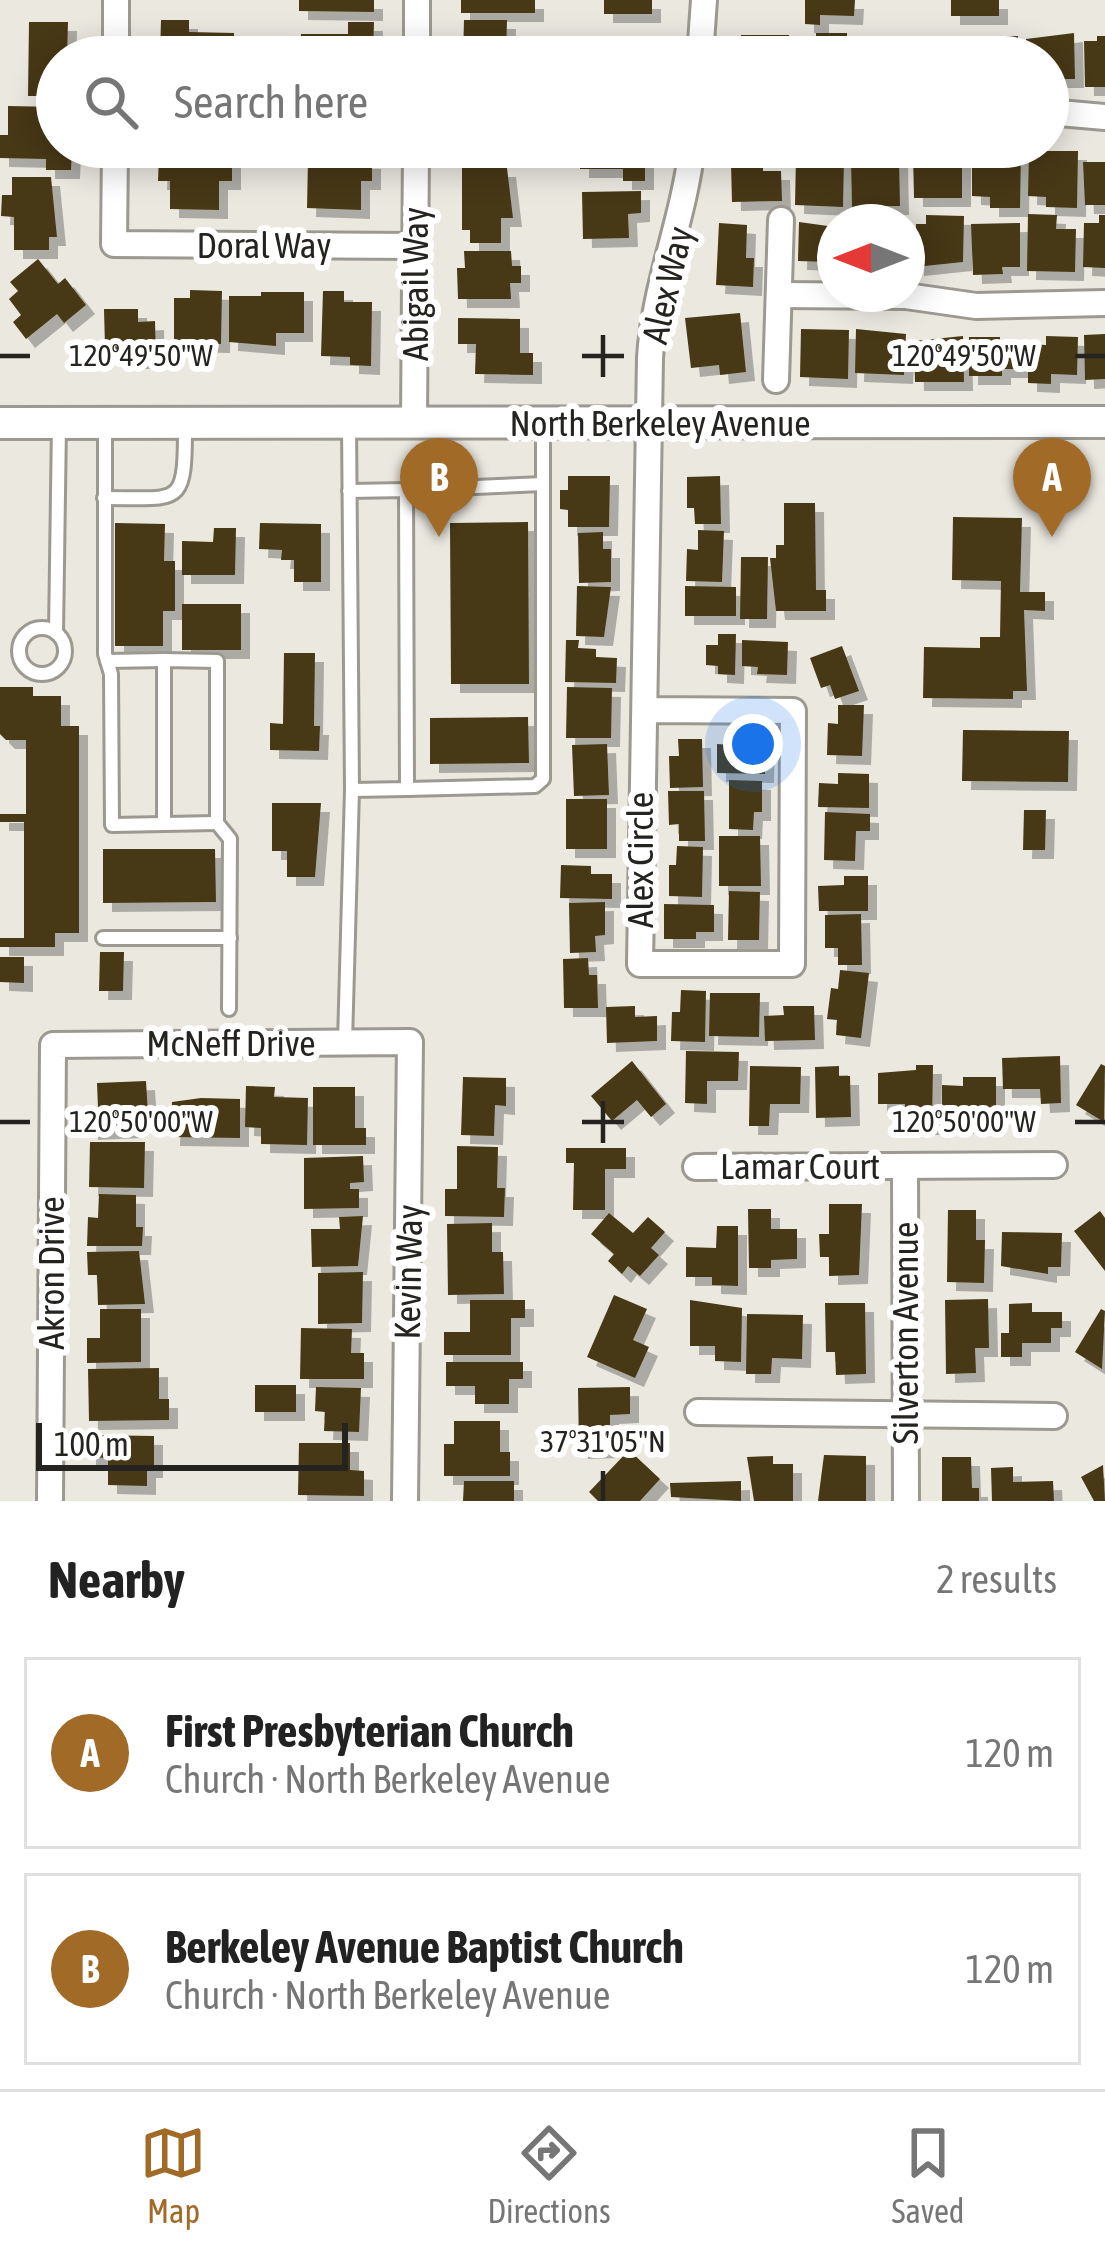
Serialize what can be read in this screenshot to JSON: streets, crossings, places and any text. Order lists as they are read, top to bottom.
{
  "streets": {
    "street": [
      "Doral Way",
      "Abigail Way",
      "Alex Way",
      "North Berkeley Avenue",
      "Alex Circle",
      "McNeff Drive",
      "Lamar Court",
      "Kevin Way",
      "Akron Drive",
      "Silverton Avenue"
    ]
  },
  "crossings": [
    ["Doral Way", "Abigail Way"],
    ["Abigail Way", "North Berkeley Avenue"],
    ["Alex Way", "North Berkeley Avenue"],
    ["Alex Way", "Alex Circle"],
    ["North Berkeley Avenue", "Alex Circle"],
    ["McNeff Drive", "Kevin Way"],
    ["McNeff Drive", "Akron Drive"],
    ["Lamar Court", "Silverton Avenue"]
  ],
  "scale_bar": "100 m",
  "north": "left",
  "page": {
    "search": "Search here",
    "pins": ["A", "B"],
    "scale": "100 m",
    "heading": ["Nearby", "2 results"],
    "list": [
      {
        "mark": "A",
        "name": "First Presbyterian Church",
        "note": "Church · North Berkeley Avenue",
        "value": "120 m"
      },
      {
        "mark": "B",
        "name": "Berkeley Avenue Baptist Church",
        "note": "Church · North Berkeley Avenue",
        "value": "120 m"
      }
    ],
    "nav": ["Map", "Directions", "Saved"]
  },
  "coordinates": ["120°49'50\"W", "120°50'00\"W", "37°31'05\"N"]
}
